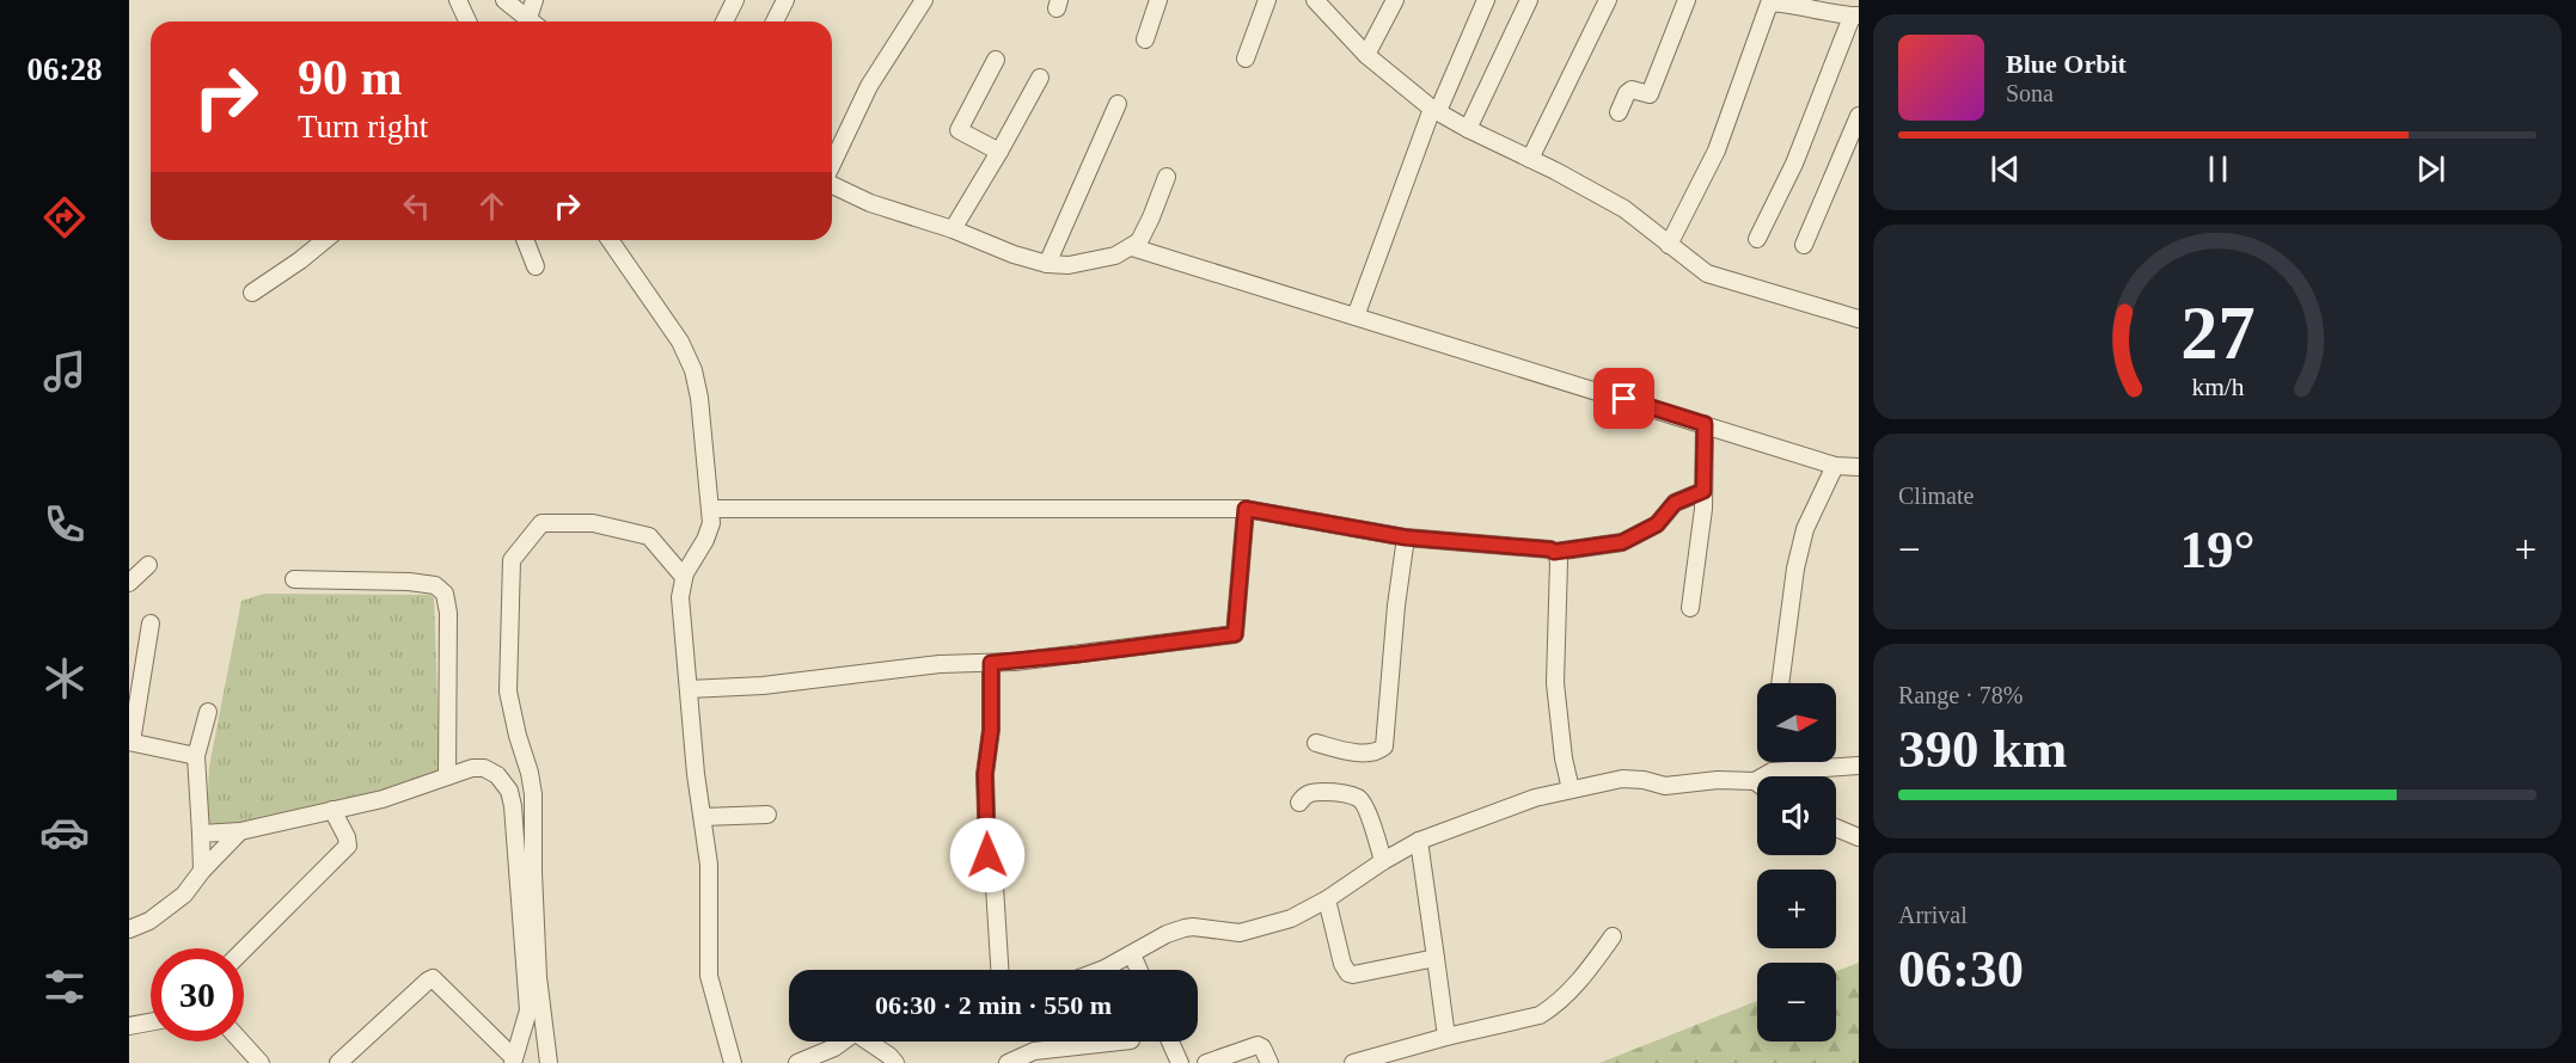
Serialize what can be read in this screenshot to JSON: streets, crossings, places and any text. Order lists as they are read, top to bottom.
{
  "north": "right",
  "page": {
    "tabs": "06:28",
    "turn": ["90 m", "Turn right"],
    "song": ["Blue Orbit", "Sona"],
    "tile": [
      "Climate",
      ["Range · 78%", "390 km"],
      ["Arrival", "06:30"]
    ],
    "heat": ["−", "19°", "+"],
    "map_buttons": ["+", "−"],
    "limit": "30",
    "trip": "06:30 · 2 min · 550 m",
    "gauge": ["27", "km/h"]
  }
}
